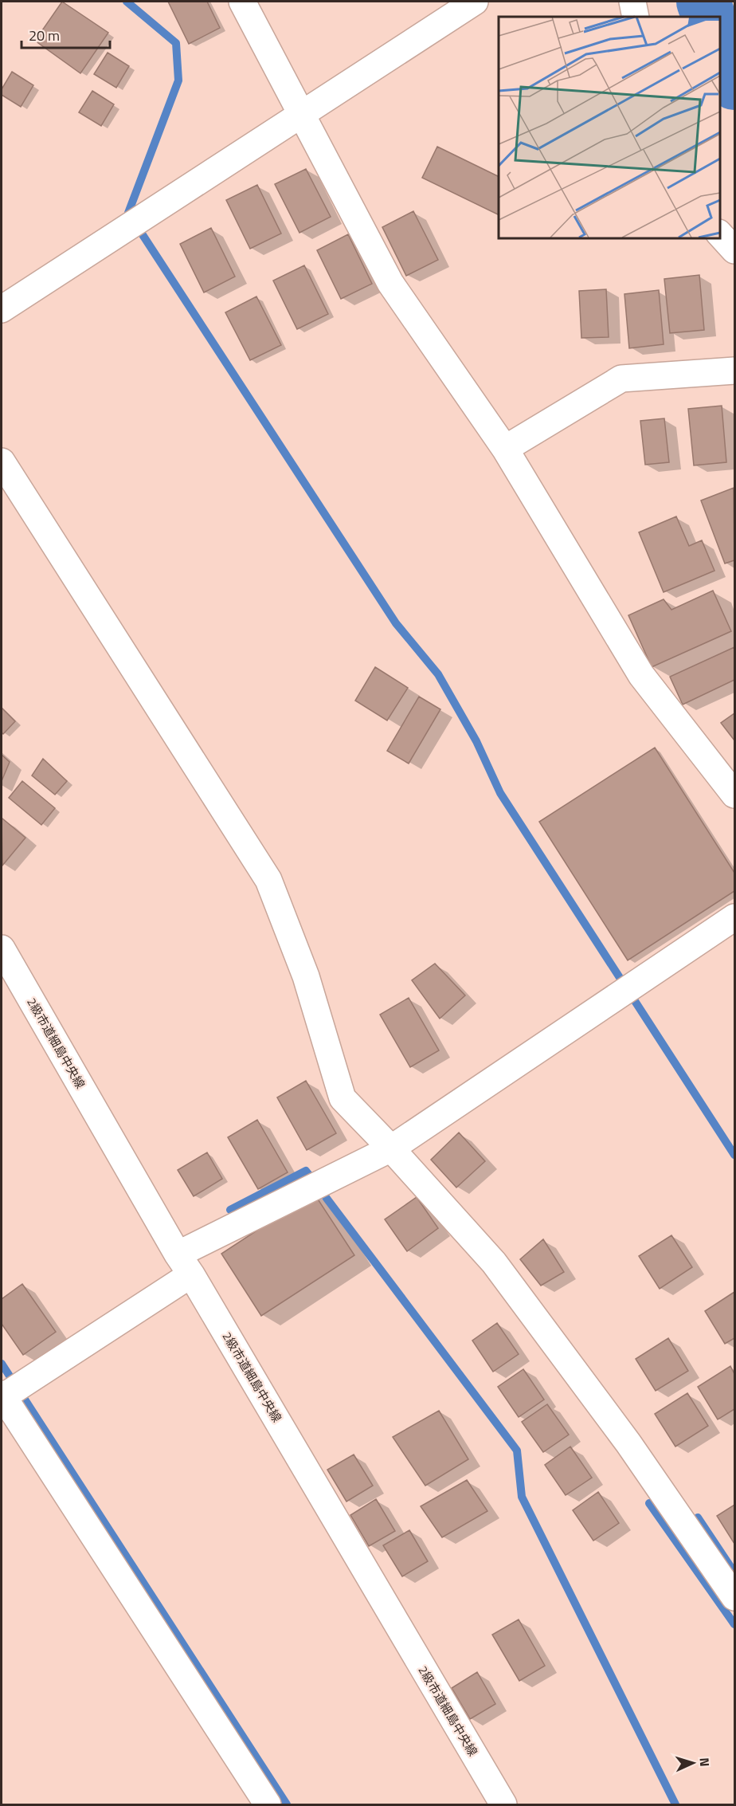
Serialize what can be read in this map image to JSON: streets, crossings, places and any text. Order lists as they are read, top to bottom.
{
  "streets": {
    "street": ["2級市道細島中央線"]
  },
  "scale_bar": "20 m",
  "north": "right"
}
